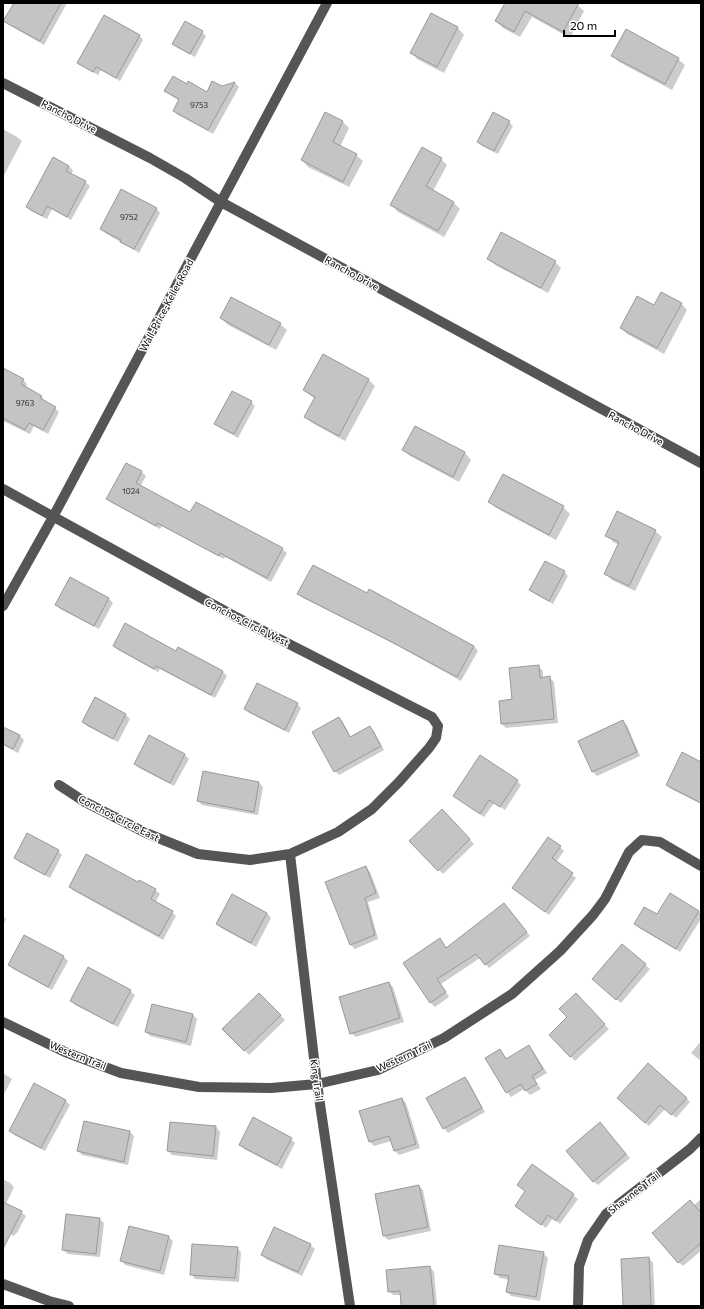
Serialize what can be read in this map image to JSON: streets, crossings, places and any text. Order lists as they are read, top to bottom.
{
  "streets": {
    "street": [
      "Rancho Drive",
      "Wall-Price-Keller Road",
      "Conchos Circle West",
      "Conchos Circle East",
      "Western Trail",
      "King Trail",
      "Shawnee Trail"
    ]
  },
  "crossings": [
    ["Rancho Drive", "Wall-Price-Keller Road"],
    ["Wall-Price-Keller Road", "Conchos Circle West"],
    ["Conchos Circle West", "Conchos Circle East"],
    ["Conchos Circle East", "King Trail"],
    ["Western Trail", "King Trail"]
  ],
  "house_numbers": [
    "9753",
    "9752",
    "9763",
    "1024"
  ],
  "scale_bar": "20 m"
}
